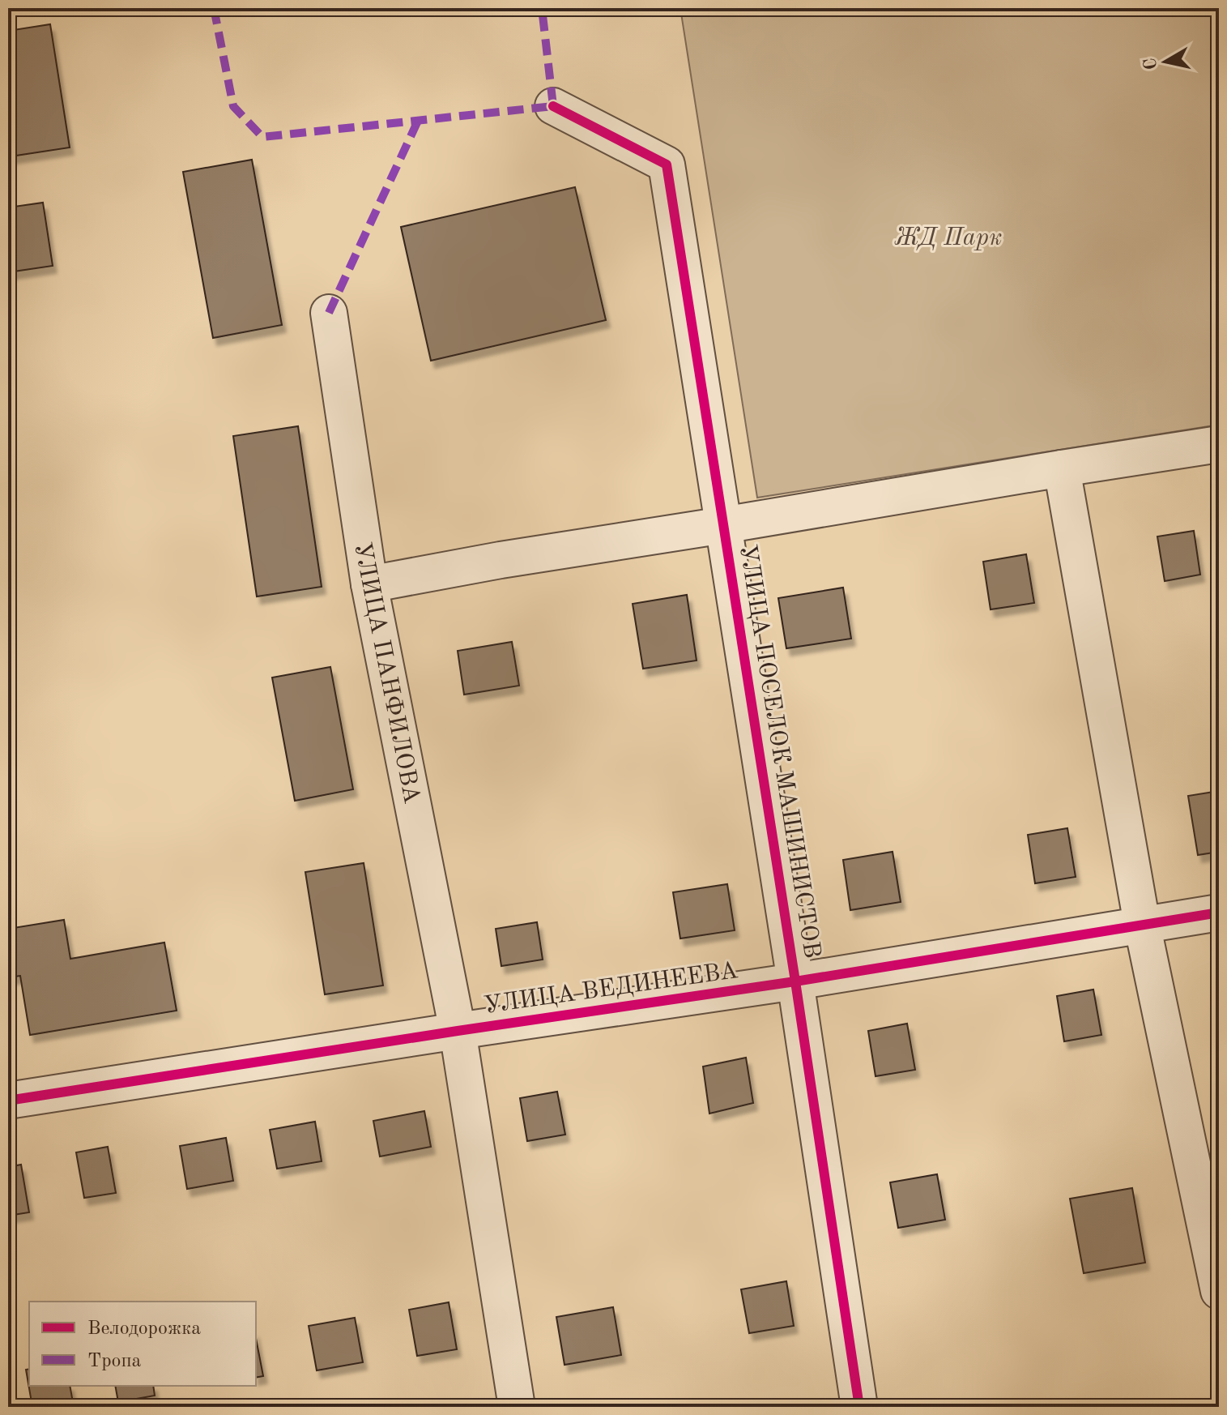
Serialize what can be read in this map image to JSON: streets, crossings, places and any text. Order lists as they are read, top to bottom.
{
  "streets": {
    "street": ["УЛИЦА ПАНФИЛОВА", "УЛИЦА ПОСЕЛОК МАШИНИСТОВ", "УЛИЦА ВЕДИНЕЕВА"]
  },
  "crossings": [
    ["УЛИЦА ПАНФИЛОВА", "УЛИЦА ВЕДИНЕЕВА"],
    ["УЛИЦА ПОСЕЛОК МАШИНИСТОВ", "УЛИЦА ВЕДИНЕЕВА"]
  ],
  "parks": ["ЖД Парк"],
  "legend": ["Велодорожка", "Тропа"],
  "north": "left"
}
